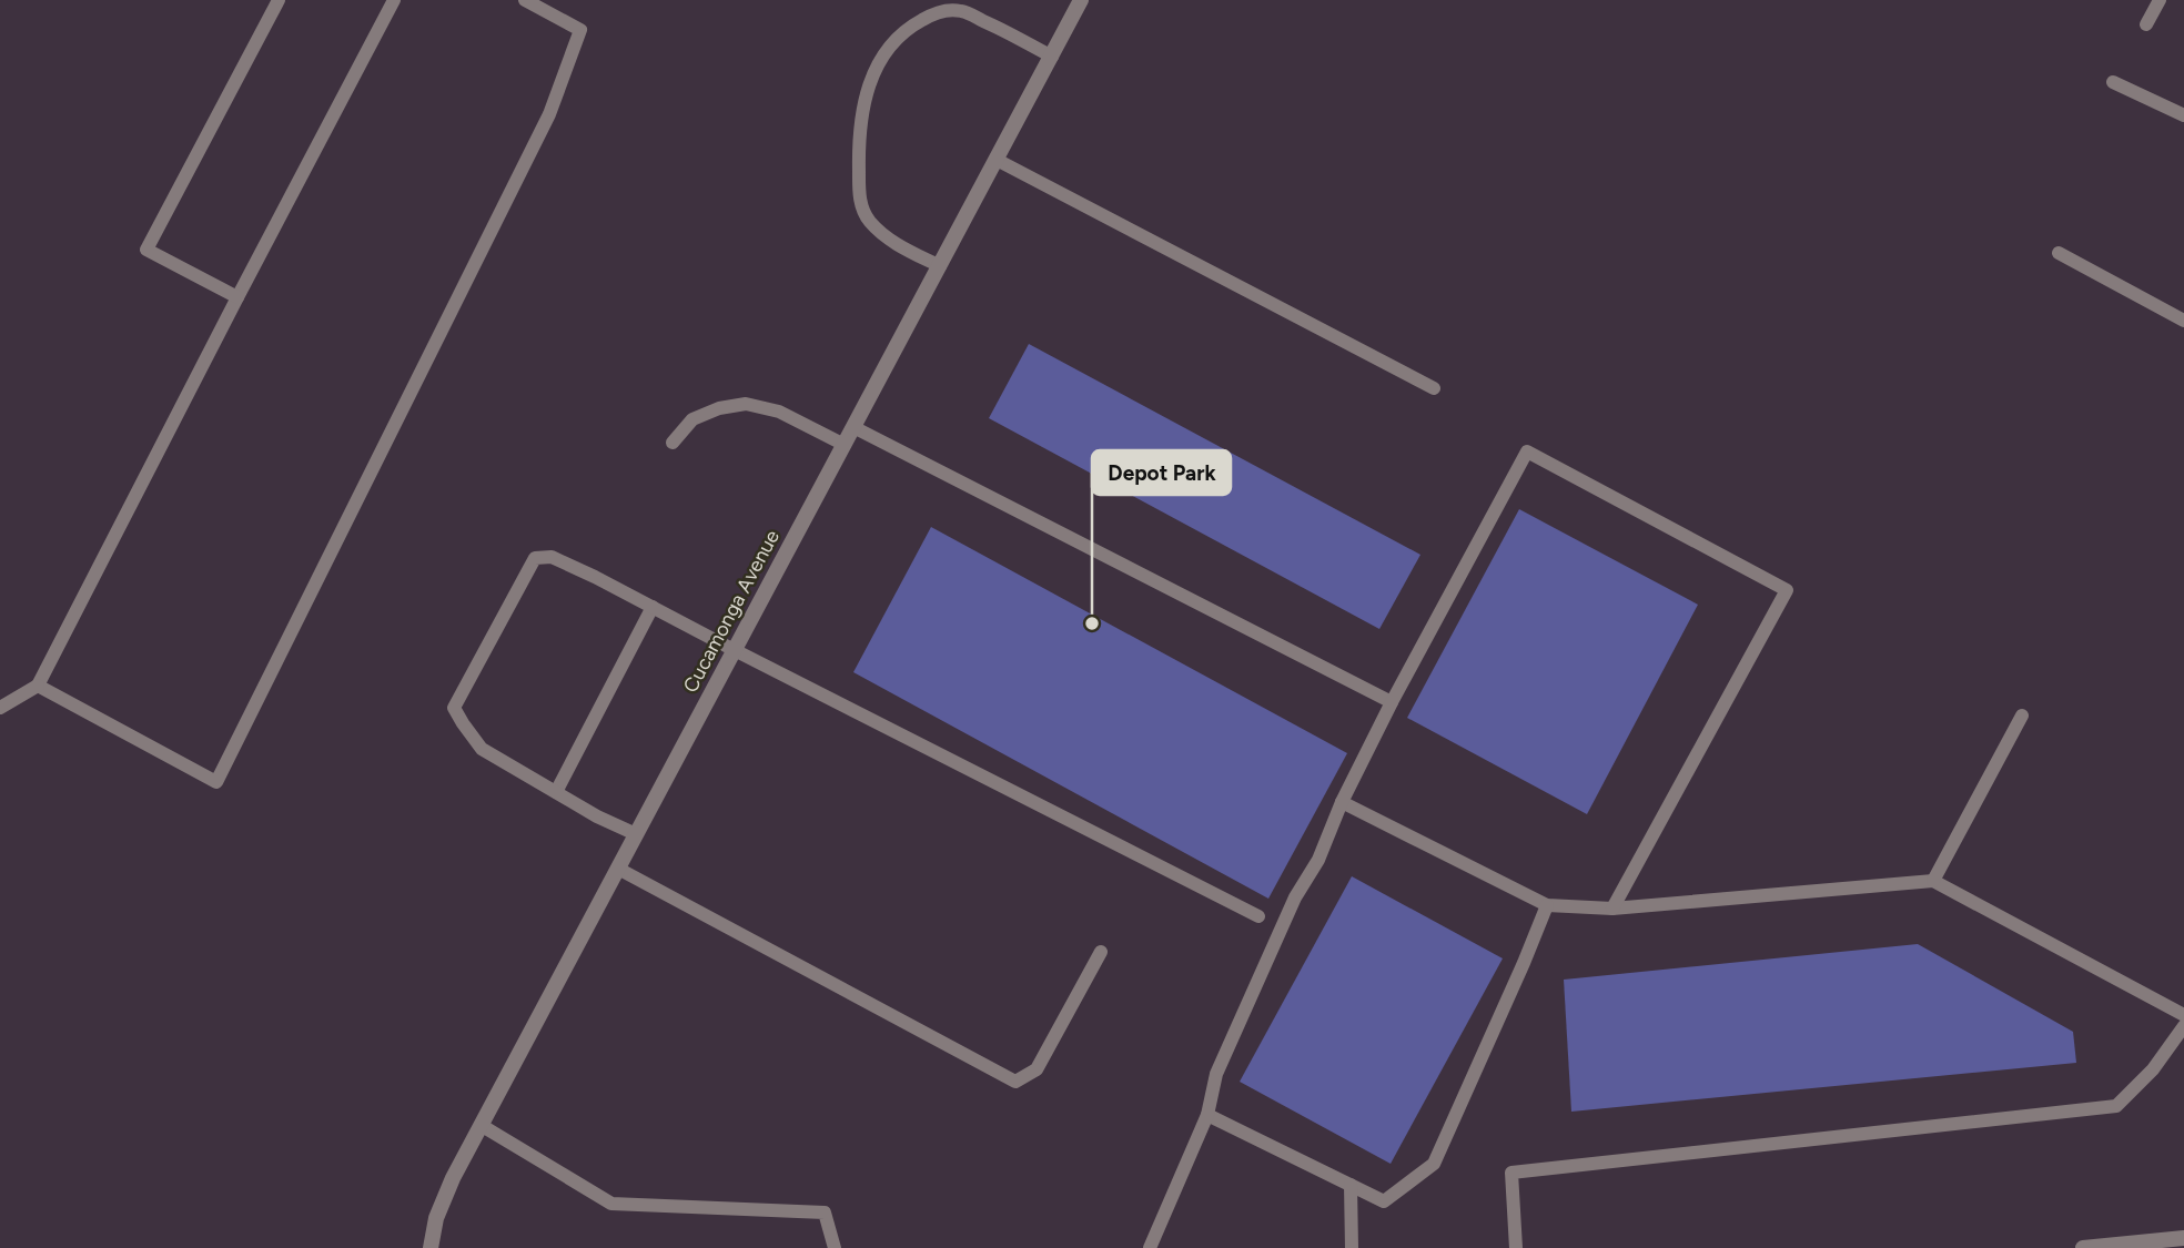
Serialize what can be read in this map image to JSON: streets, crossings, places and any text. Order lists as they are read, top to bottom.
{
  "streets": {
    "street": ["Cucamonga Avenue"]
  },
  "places": ["Depot Park"]
}
